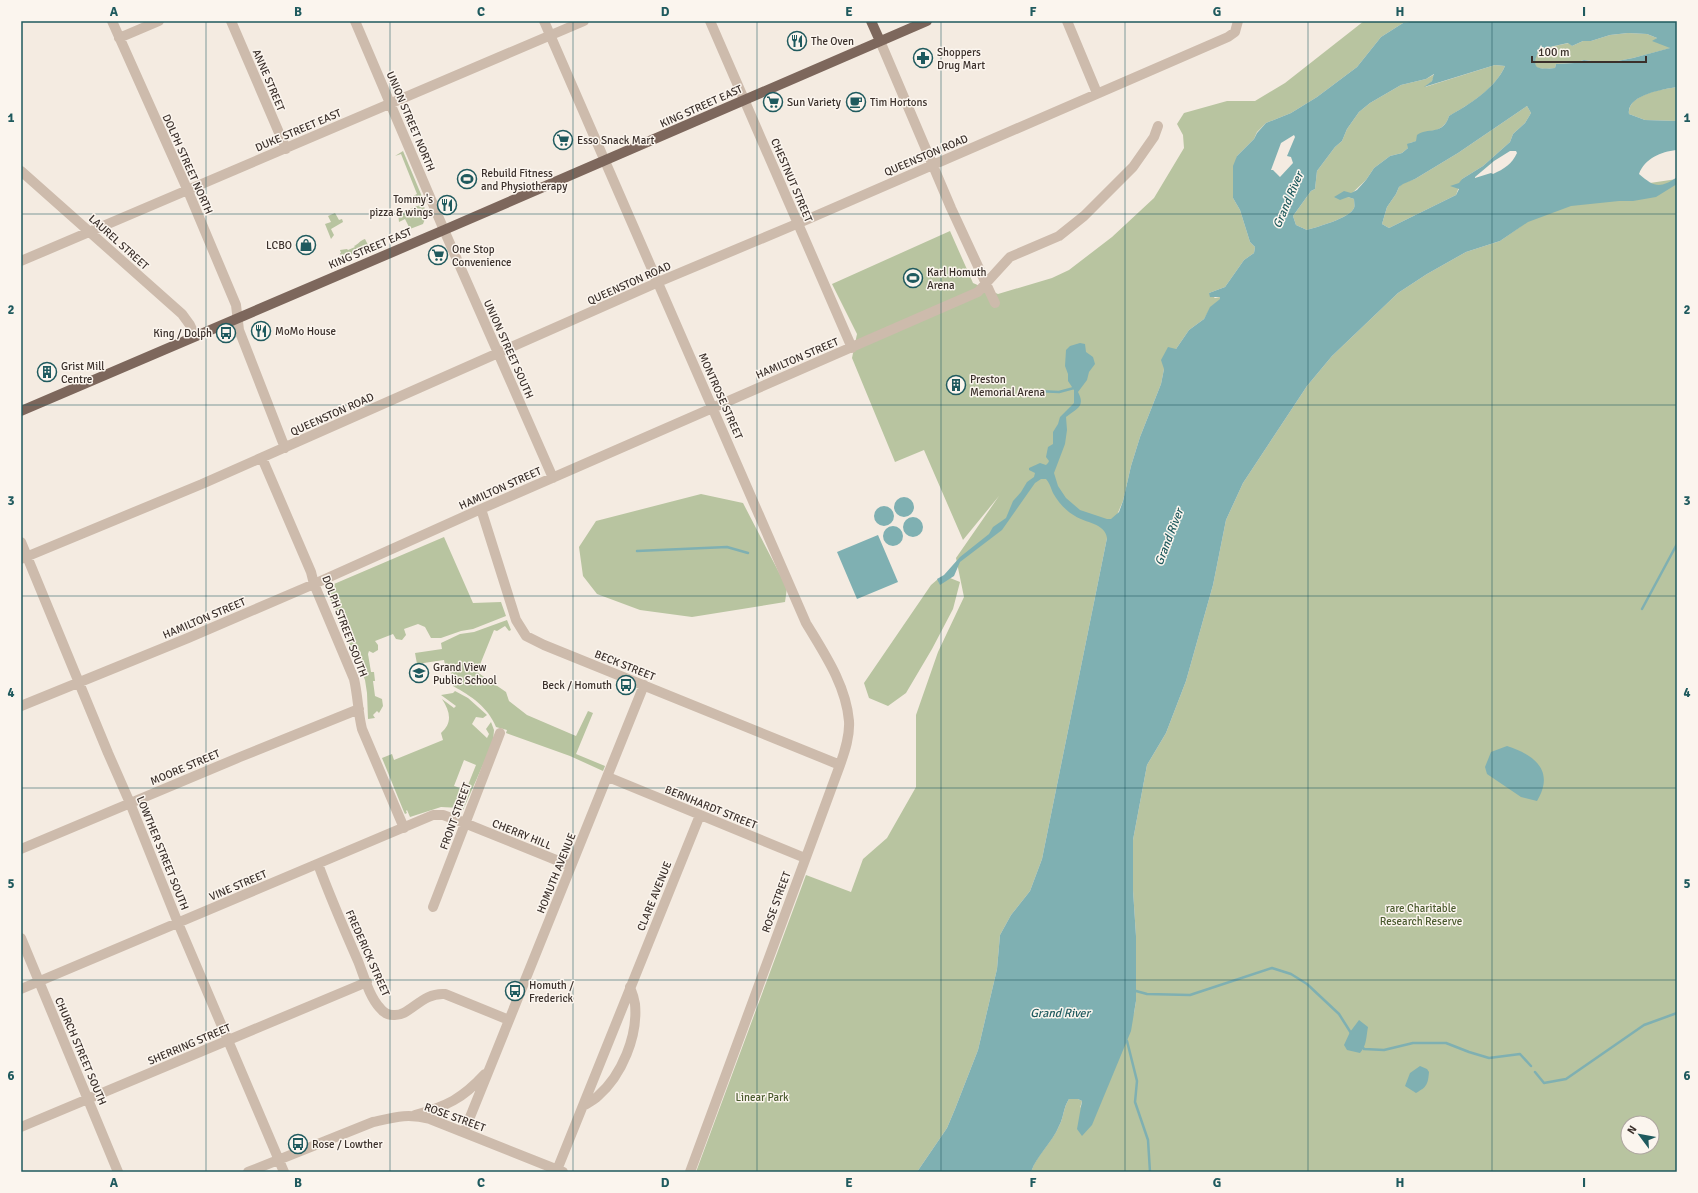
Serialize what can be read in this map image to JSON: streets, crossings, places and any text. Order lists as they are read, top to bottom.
{
  "streets": {
    "main road": ["KING STREET EAST"],
    "street": [
      "ANNE STREET",
      "UNION STREET NORTH",
      "DUKE STREET EAST",
      "QUEENSTON ROAD",
      "DOLPH STREET NORTH",
      "CHESTNUT STREET",
      "LAUREL STREET",
      "UNION STREET SOUTH",
      "HAMILTON STREET",
      "MONTROSE STREET",
      "DOLPH STREET SOUTH",
      "BECK STREET",
      "MOORE STREET",
      "BERNHARDT STREET",
      "FRONT STREET",
      "CHERRY HILL",
      "LOWTHER STREET SOUTH",
      "HOMUTH AVENUE",
      "VINE STREET",
      "CLARE AVENUE",
      "ROSE STREET",
      "FREDERICK STREET",
      "SHERRING STREET",
      "CHURCH STREET SOUTH"
    ]
  },
  "crossings": [
    ["ANNE STREET", "DUKE STREET EAST"],
    ["KING STREET EAST", "UNION STREET NORTH"],
    ["KING STREET EAST", "DOLPH STREET NORTH"],
    ["KING STREET EAST", "CHESTNUT STREET"],
    ["KING STREET EAST", "LAUREL STREET"],
    ["KING STREET EAST", "UNION STREET SOUTH"],
    ["KING STREET EAST", "MONTROSE STREET"],
    ["UNION STREET NORTH", "DUKE STREET EAST"],
    ["UNION STREET NORTH", "UNION STREET SOUTH"],
    ["DUKE STREET EAST", "DOLPH STREET NORTH"],
    ["DUKE STREET EAST", "LAUREL STREET"],
    ["DUKE STREET EAST", "MONTROSE STREET"],
    ["QUEENSTON ROAD", "CHESTNUT STREET"],
    ["QUEENSTON ROAD", "UNION STREET SOUTH"],
    ["QUEENSTON ROAD", "MONTROSE STREET"],
    ["QUEENSTON ROAD", "DOLPH STREET SOUTH"],
    ["QUEENSTON ROAD", "LOWTHER STREET SOUTH"],
    ["CHESTNUT STREET", "HAMILTON STREET"],
    ["UNION STREET SOUTH", "HAMILTON STREET"],
    ["HAMILTON STREET", "MONTROSE STREET"],
    ["HAMILTON STREET", "DOLPH STREET SOUTH"],
    ["HAMILTON STREET", "BECK STREET"],
    ["HAMILTON STREET", "LOWTHER STREET SOUTH"],
    ["MONTROSE STREET", "ROSE STREET"],
    ["DOLPH STREET SOUTH", "MOORE STREET"],
    ["DOLPH STREET SOUTH", "VINE STREET"],
    ["BECK STREET", "HOMUTH AVENUE"],
    ["BECK STREET", "ROSE STREET"],
    ["MOORE STREET", "LOWTHER STREET SOUTH"],
    ["BERNHARDT STREET", "HOMUTH AVENUE"],
    ["BERNHARDT STREET", "CLARE AVENUE"],
    ["BERNHARDT STREET", "ROSE STREET"],
    ["FRONT STREET", "CHERRY HILL"],
    ["FRONT STREET", "VINE STREET"],
    ["CHERRY HILL", "HOMUTH AVENUE"],
    ["CHERRY HILL", "VINE STREET"],
    ["LOWTHER STREET SOUTH", "VINE STREET"],
    ["LOWTHER STREET SOUTH", "ROSE STREET"],
    ["LOWTHER STREET SOUTH", "SHERRING STREET"],
    ["HOMUTH AVENUE", "ROSE STREET"],
    ["HOMUTH AVENUE", "FREDERICK STREET"],
    ["VINE STREET", "FREDERICK STREET"],
    ["VINE STREET", "CHURCH STREET SOUTH"],
    ["CLARE AVENUE", "ROSE STREET"],
    ["FREDERICK STREET", "SHERRING STREET"],
    ["SHERRING STREET", "CHURCH STREET SOUTH"]
  ],
  "water": ["Grand River"],
  "parks": ["rare Charitable Research Reserve", "Linear Park"],
  "places": {
    "restaurant": ["The Oven", "Tommy's pizza & wings", "MoMo House"],
    "pharmacy": ["Shoppers Drug Mart"],
    "supermarket": ["Sun Variety", "Esso Snack Mart", "One Stop Convenience"],
    "cafe": ["Tim Hortons"],
    "sports": ["Rebuild Fitness and Physiotherapy", "Karl Homuth Arena"],
    "shop": ["LCBO"],
    "bus stop": [
      "King / Dolph",
      "Beck / Homuth",
      "Homuth / Frederick",
      "Rose / Lowther"
    ],
    "building": ["Grist Mill Centre", "Preston Memorial Arena"],
    "school or university": ["Grand View Public School"]
  },
  "scale_bar": "100 m",
  "north": "top left",
  "grid": {
    "columns": [
      "A",
      "B",
      "C",
      "D",
      "E",
      "F",
      "G",
      "H",
      "I"
    ],
    "rows": [
      "1",
      "2",
      "3",
      "4",
      "5",
      "6"
    ]
  }
}
